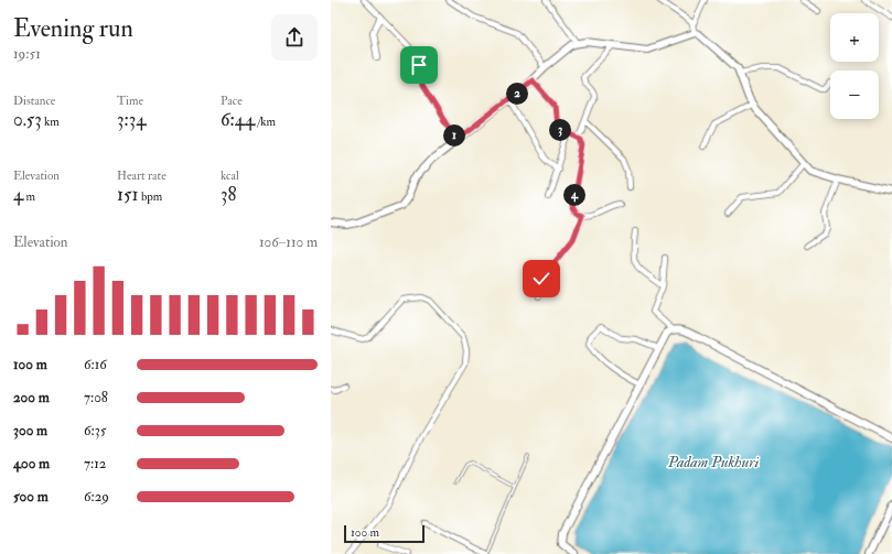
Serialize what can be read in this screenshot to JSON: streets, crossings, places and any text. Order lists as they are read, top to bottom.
{
  "water": ["Padam Pukhuri"],
  "scale_bar": "100 m",
  "page": {
    "heading": ["Evening run", "19:51"],
    "map_buttons": ["+", "−"],
    "stats": [
      ["Distance", "0.53 km"],
      ["Time", "3:34"],
      ["Pace", "6:44 /km"],
      ["Elevation", "4 m"],
      ["Heart rate", "151 bpm"],
      ["kcal", "38"]
    ],
    "pins": [
      "2",
      "3",
      "1",
      "4"
    ],
    "chart": ["Elevation", "106–110 m"],
    "list": [
      {
        "name": "100 m",
        "note": "6:16"
      },
      {
        "name": "200 m",
        "note": "7:08"
      },
      {
        "name": "300 m",
        "note": "6:35"
      },
      {
        "name": "400 m",
        "note": "7:12"
      },
      {
        "name": "500 m",
        "note": "6:29"
      }
    ],
    "scale": "100 m"
  }
}
